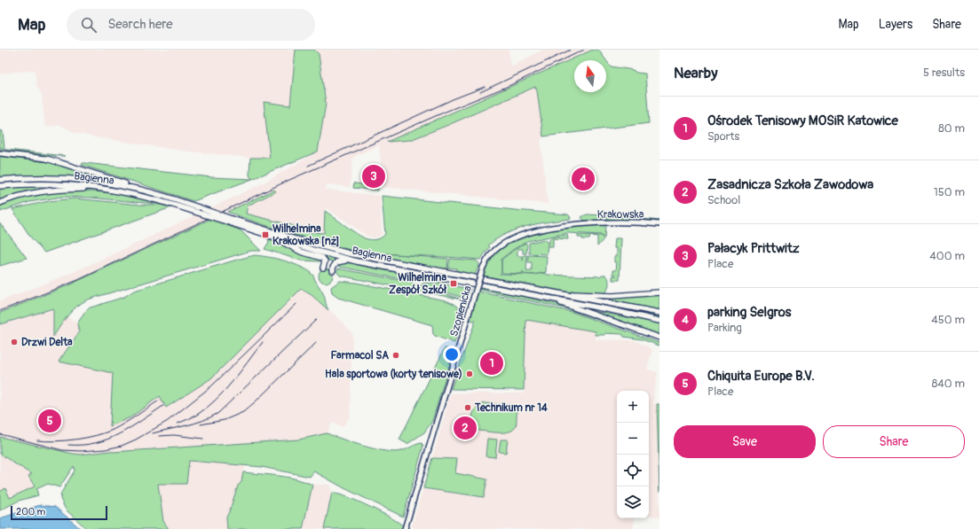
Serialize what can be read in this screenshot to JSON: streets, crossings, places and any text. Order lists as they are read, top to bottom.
{
  "streets": {
    "main road": ["Bagienna"],
    "street": ["Krakowska", "Szopienicka"]
  },
  "crossings": [
    ["Krakowska", "Szopienicka"]
  ],
  "places": {
    "transit": ["Wilhelmina Krakowska [nż]", "Wilhelmina Zespół Szkół"],
    "other": [
      "Drzwi Delta",
      "Farmacol SA",
      "Hala sportowa (korty tenisowe)",
      "Technikum nr 14"
    ]
  },
  "scale_bar": "200 m",
  "north": "top",
  "page": {
    "header": "Map",
    "search": "Search here",
    "nav": ["Map", "Layers", "Share"],
    "heading": ["Nearby", "5 results"],
    "list": [
      {
        "mark": "1",
        "name": "Ośrodek Tenisowy MOSiR Katowice",
        "note": "Sports",
        "value": "80 m"
      },
      {
        "mark": "2",
        "name": "Zasadnicza Szkoła Zawodowa",
        "note": "School",
        "value": "150 m"
      },
      {
        "mark": "3",
        "name": "Pałacyk Prittwitz",
        "note": "Place",
        "value": "400 m"
      },
      {
        "mark": "4",
        "name": "parking Selgros",
        "note": "Parking",
        "value": "450 m"
      },
      {
        "mark": "5",
        "name": "Chiquita Europe B.V.",
        "note": "Place",
        "value": "840 m"
      }
    ],
    "pins": [
      "3",
      "4",
      "1",
      "5",
      "2"
    ],
    "map_buttons": ["+", "−"],
    "buttons": ["Save", "Share"],
    "scale": "200 m"
  }
}
